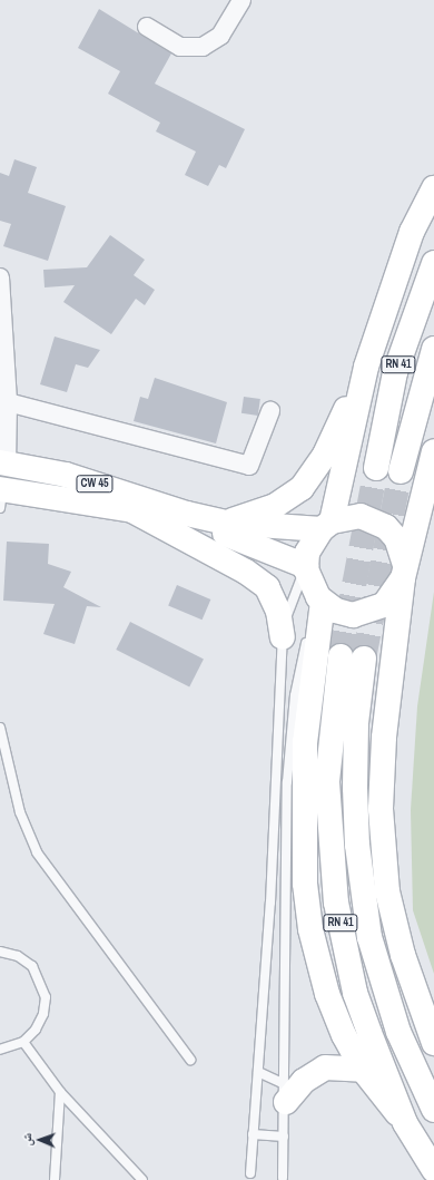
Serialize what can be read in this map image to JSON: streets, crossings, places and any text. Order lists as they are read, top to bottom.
{
  "streets": {
    "main road": ["RN 41", "CW 45"]
  },
  "north": "left"
}
